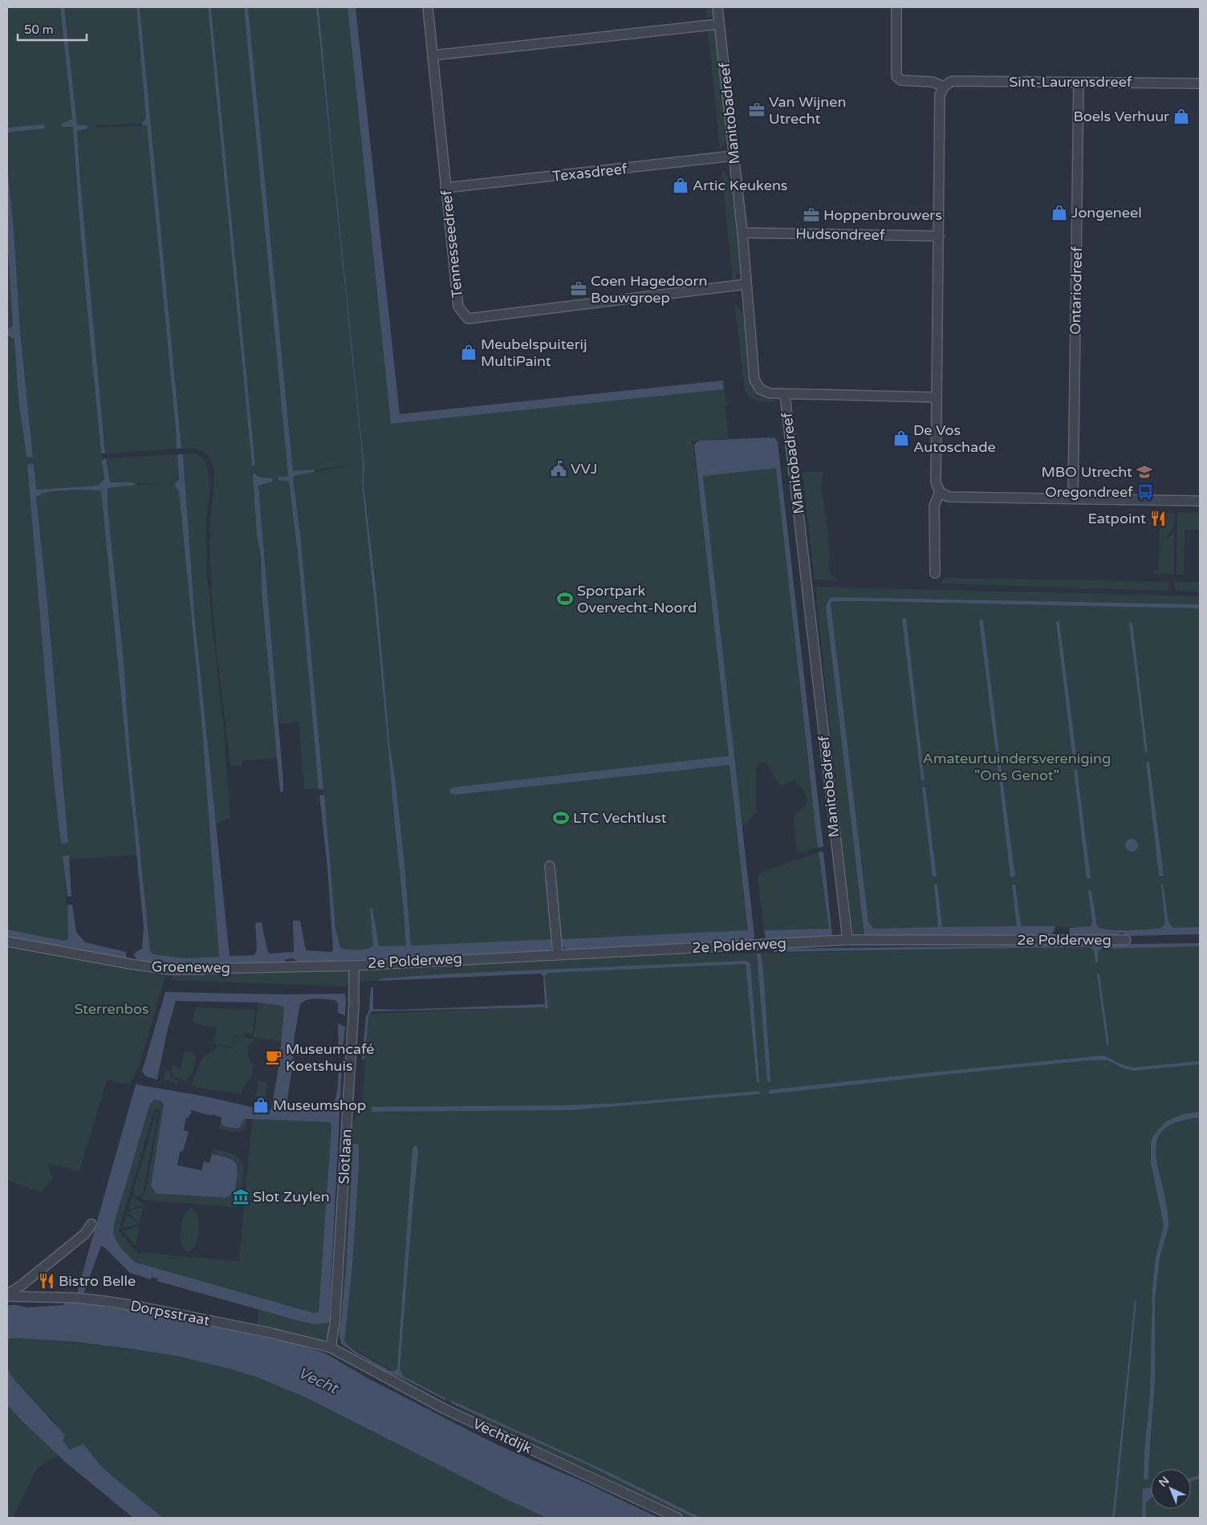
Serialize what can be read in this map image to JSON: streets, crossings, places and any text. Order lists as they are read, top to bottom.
{
  "streets": {
    "street": [
      "Sint-Laurensdreef",
      "Manitobadreef",
      "Texasdreef",
      "Hudsondreef",
      "Tennesseedreef",
      "Ontariodreef",
      "2e Polderweg",
      "Groeneweg",
      "Slotlaan",
      "Dorpsstraat",
      "Vechtdijk"
    ]
  },
  "crossings": [
    ["Sint-Laurensdreef", "Ontariodreef"],
    ["Manitobadreef", "Texasdreef"],
    ["Manitobadreef", "Hudsondreef"],
    ["Manitobadreef", "Tennesseedreef"],
    ["Manitobadreef", "2e Polderweg"],
    ["Texasdreef", "Tennesseedreef"],
    ["2e Polderweg", "Groeneweg"],
    ["2e Polderweg", "Slotlaan"],
    ["Groeneweg", "Slotlaan"],
    ["Slotlaan", "Dorpsstraat"],
    ["Slotlaan", "Vechtdijk"],
    ["Dorpsstraat", "Vechtdijk"]
  ],
  "water": ["Vecht"],
  "parks": ["Amateurtuindersvereniging \"Ons Genot\"", "Sterrenbos"],
  "places": {
    "office": ["Van Wijnen Utrecht", "Hoppenbrouwers", "Coen Hagedoorn Bouwgroep"],
    "shop": [
      "Boels Verhuur",
      "Artic Keukens",
      "Jongeneel",
      "Meubelspuiterij MultiPaint",
      "De Vos Autoschade",
      "Museumshop"
    ],
    "public building": ["VVJ"],
    "school or university": ["MBO Utrecht"],
    "bus stop": ["Oregondreef"],
    "restaurant": ["Eatpoint", "Bistro Belle"],
    "sports": ["Sportpark Overvecht-Noord", "LTC Vechtlust"],
    "cafe": ["Museumcafé Koetshuis"],
    "museum": ["Slot Zuylen"]
  },
  "scale_bar": "50 m",
  "north": "top left"
}
